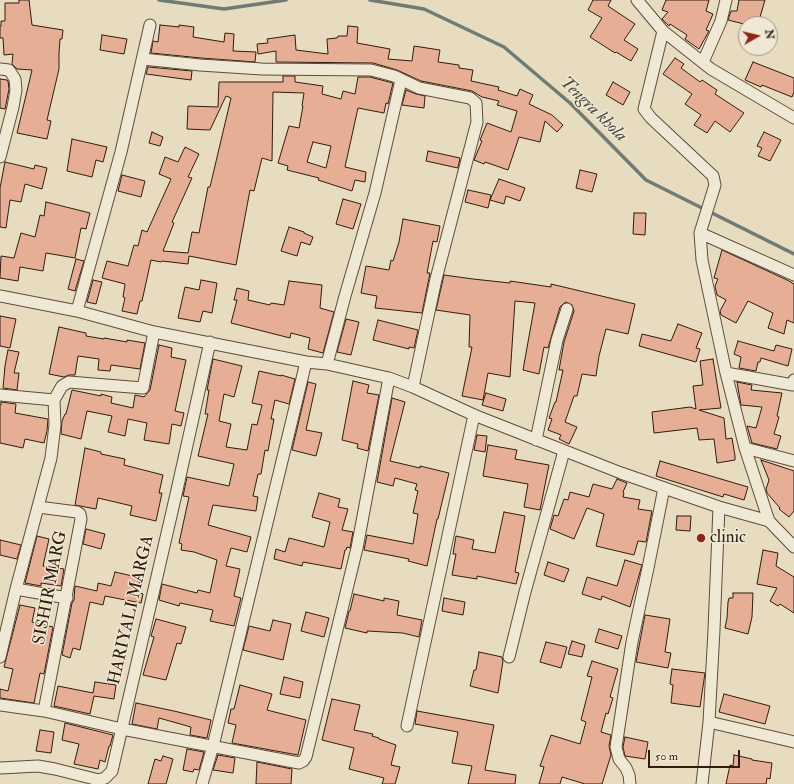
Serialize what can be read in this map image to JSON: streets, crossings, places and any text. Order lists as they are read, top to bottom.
{
  "streets": {
    "street": ["SISHIR MARG", "HARIYALI MARGA"]
  },
  "water": ["Tengra khola"],
  "places": ["clinic"],
  "scale_bar": "50 m",
  "north": "right"
}
